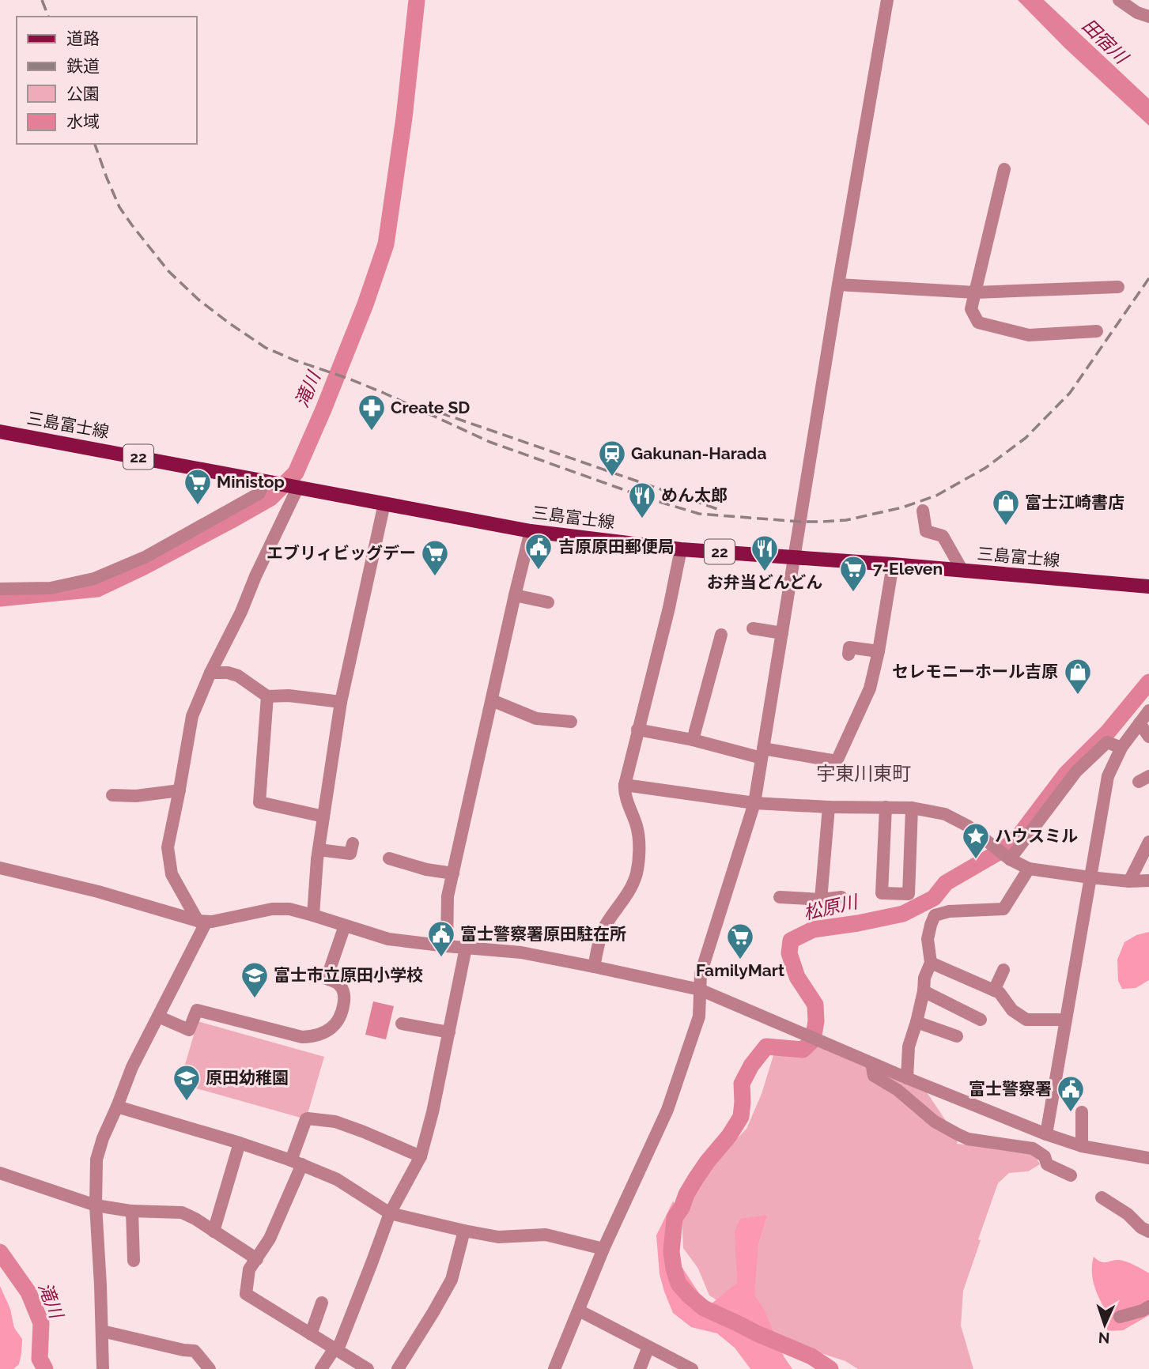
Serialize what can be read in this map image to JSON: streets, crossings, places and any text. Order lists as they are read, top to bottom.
{
  "streets": {
    "main road": ["三島富士線", "22"]
  },
  "districts": ["宇東川東町"],
  "water": ["田宿川", "滝川", "松原川"],
  "places": {
    "pharmacy": ["Create SD"],
    "station": ["Gakunan-Harada"],
    "supermarket": [
      "Ministop",
      "エブリィビッグデー",
      "7-Eleven",
      "FamilyMart"
    ],
    "restaurant": ["めん太郎", "お弁当どんどん"],
    "shop": ["富士江崎書店", "セレモニーホール吉原"],
    "public building": ["吉原原田郵便局", "富士警察署原田駐在所", "富士警察署"],
    "place": ["ハウスミル"],
    "school or university": ["富士市立原田小学校", "原田幼稚園"]
  },
  "legend": [
    "道路",
    "鉄道",
    "公園",
    "水域"
  ],
  "north": "bottom"
}
